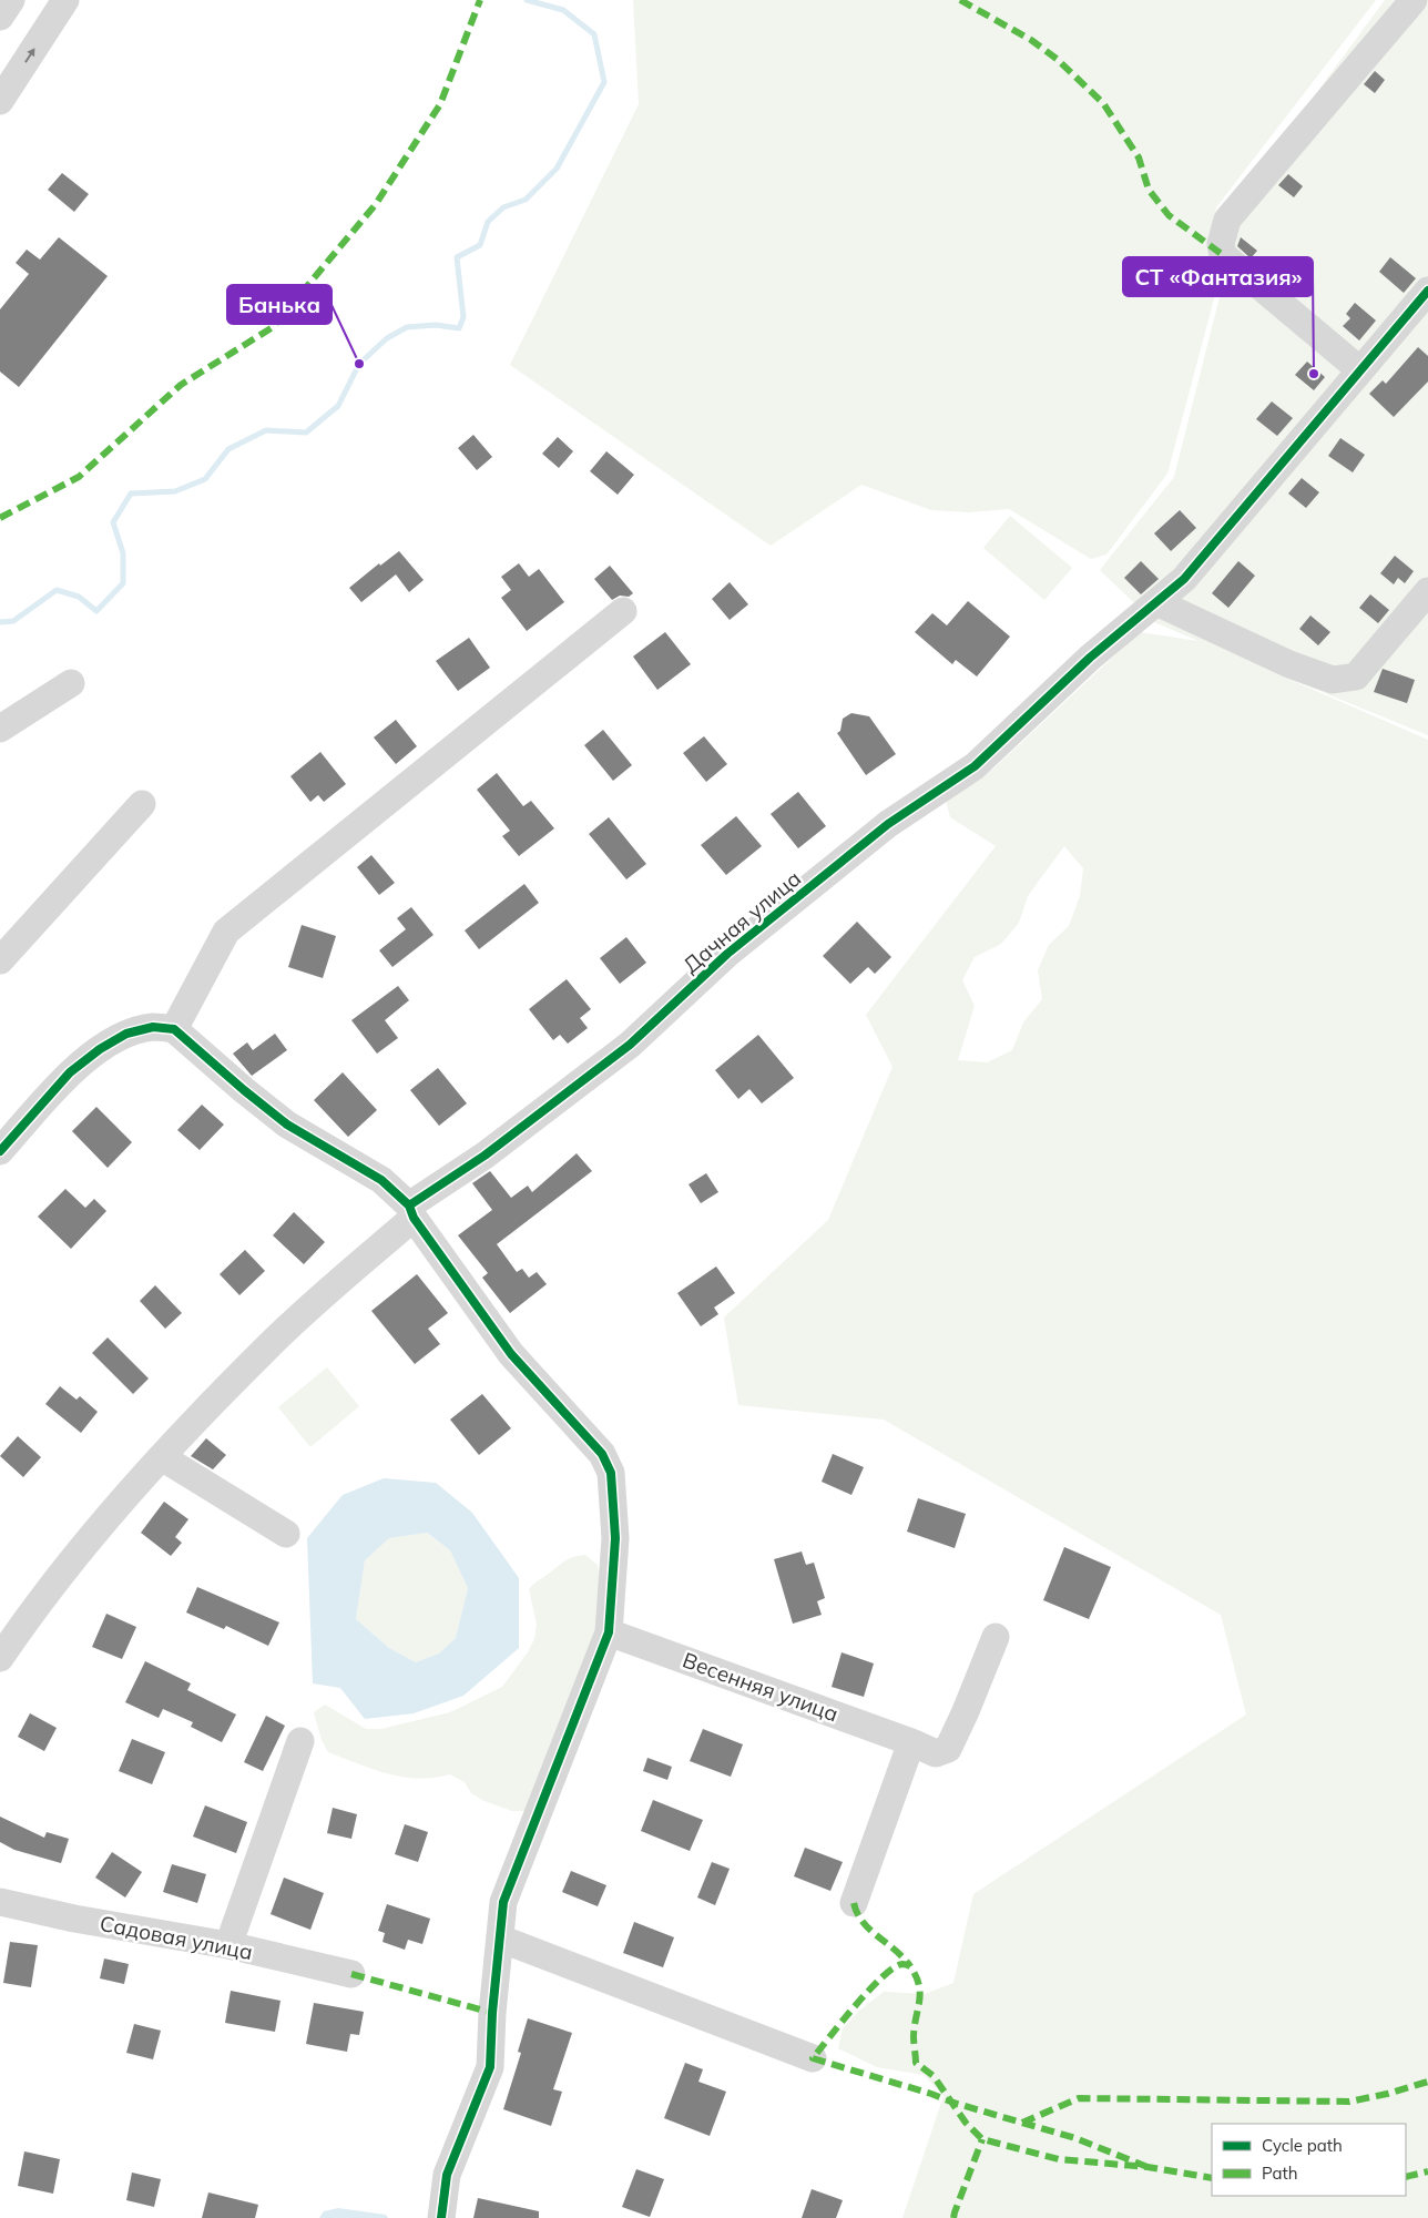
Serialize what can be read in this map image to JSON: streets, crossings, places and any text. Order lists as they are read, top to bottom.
{
  "streets": {
    "street": ["Дачная улица", "Весенняя улица", "Садовая улица"]
  },
  "places": ["Банька", "СТ «Фантазия»"],
  "legend": ["Cycle path", "Path"]
}
